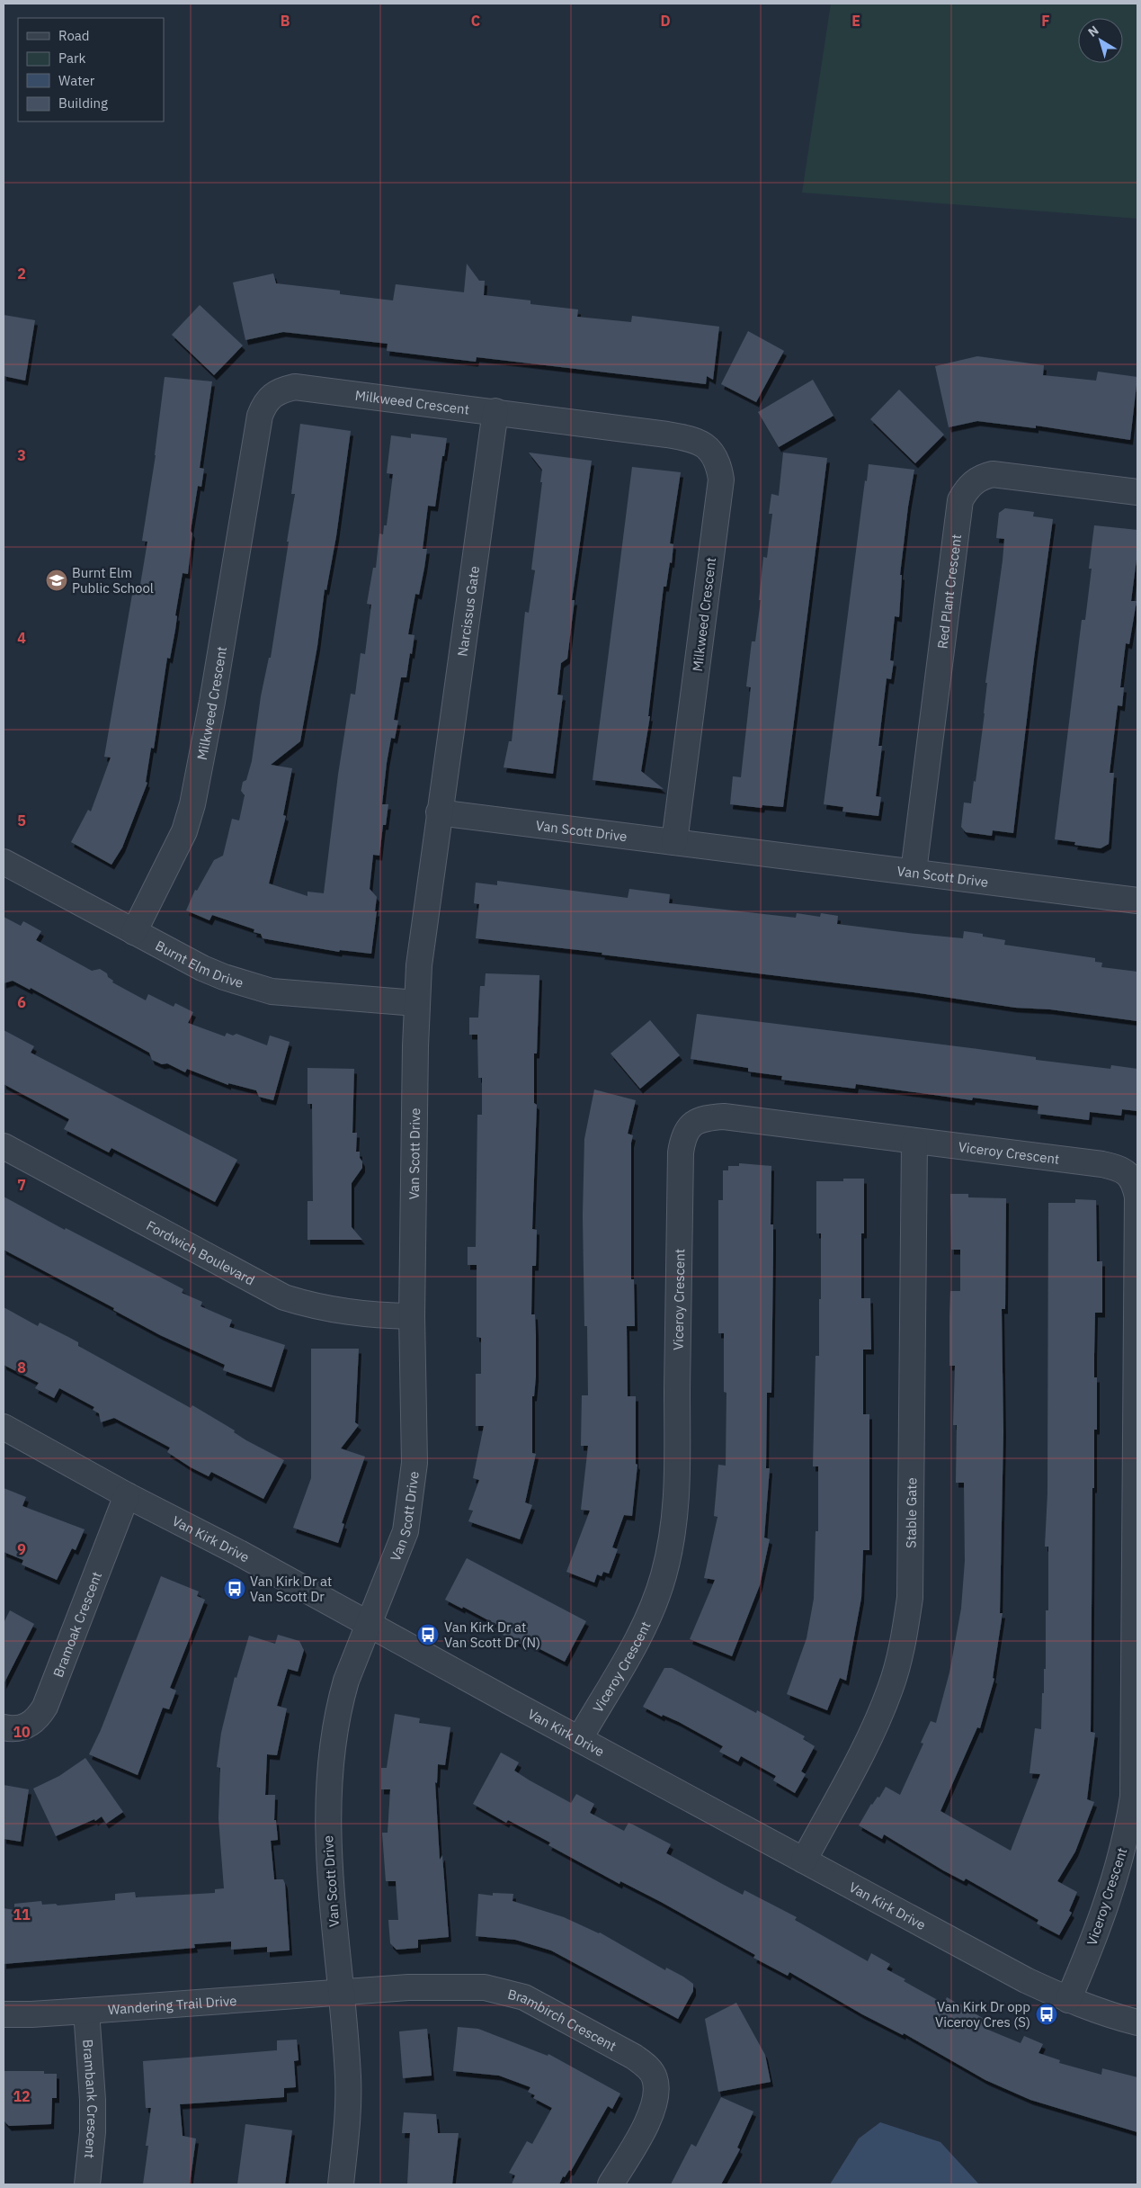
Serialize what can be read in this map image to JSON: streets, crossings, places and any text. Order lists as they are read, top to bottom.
{
  "streets": {
    "street": [
      "Milkweed Crescent",
      "Red Plant Crescent",
      "Narcissus Gate",
      "Van Scott Drive",
      "Burnt Elm Drive",
      "Viceroy Crescent",
      "Fordwich Boulevard",
      "Stable Gate",
      "Van Kirk Drive",
      "Bramoak Crescent",
      "Wandering Trail Drive",
      "Brambirch Crescent",
      "Brambank Crescent"
    ]
  },
  "crossings": [
    ["Milkweed Crescent", "Narcissus Gate"],
    ["Milkweed Crescent", "Van Scott Drive"],
    ["Milkweed Crescent", "Burnt Elm Drive"],
    ["Red Plant Crescent", "Van Scott Drive"],
    ["Narcissus Gate", "Van Scott Drive"],
    ["Van Scott Drive", "Burnt Elm Drive"],
    ["Van Scott Drive", "Fordwich Boulevard"],
    ["Van Scott Drive", "Van Kirk Drive"],
    ["Van Scott Drive", "Wandering Trail Drive"],
    ["Van Scott Drive", "Brambirch Crescent"],
    ["Viceroy Crescent", "Stable Gate"],
    ["Viceroy Crescent", "Van Kirk Drive"],
    ["Stable Gate", "Van Kirk Drive"],
    ["Van Kirk Drive", "Bramoak Crescent"],
    ["Wandering Trail Drive", "Brambirch Crescent"],
    ["Wandering Trail Drive", "Brambank Crescent"]
  ],
  "places": {
    "school or university": ["Burnt Elm Public School"],
    "bus stop": ["Van Kirk Dr at Van Scott Dr", "Van Kirk Dr at Van Scott Dr (N)", "Van Kirk Dr opp Viceroy Cres (S)"]
  },
  "legend": [
    "Road",
    "Park",
    "Water",
    "Building"
  ],
  "north": "top left",
  "grid": {
    "columns": [
      "B",
      "C",
      "D",
      "E",
      "F"
    ],
    "rows": [
      "2",
      "3",
      "4",
      "5",
      "6",
      "7",
      "8",
      "9",
      "10",
      "11",
      "12"
    ]
  }
}
